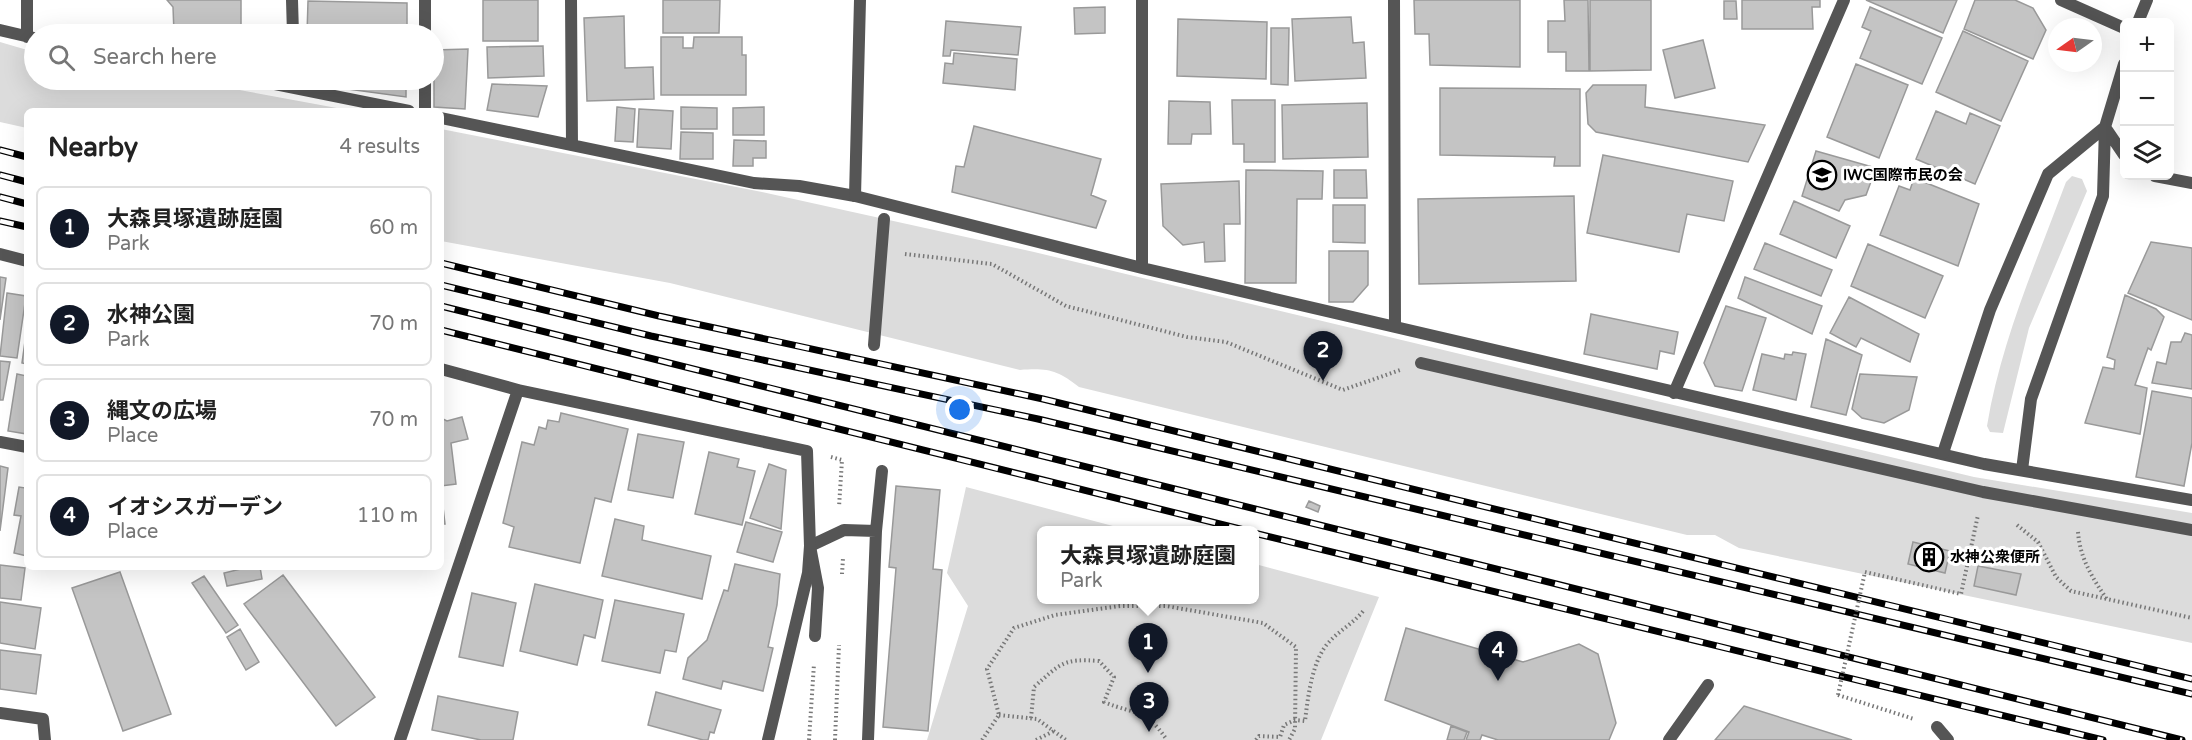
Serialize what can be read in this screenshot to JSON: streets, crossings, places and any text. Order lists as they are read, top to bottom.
{
  "places": {
    "school or university": ["IWC国際市民の会"],
    "building": ["水神公衆便所"]
  },
  "north": "left",
  "page": {
    "map_buttons": ["+", "−"],
    "search": "Search here",
    "heading": ["Nearby", "4 results"],
    "list": [
      {
        "mark": "1",
        "name": "大森貝塚遺跡庭園",
        "note": "Park",
        "value": "60 m"
      },
      {
        "mark": "2",
        "name": "水神公園",
        "note": "Park",
        "value": "70 m"
      },
      {
        "mark": "3",
        "name": "縄文の広場",
        "note": "Place",
        "value": "70 m"
      },
      {
        "mark": "4",
        "name": "イオシスガーデン",
        "note": "Place",
        "value": "110 m"
      }
    ],
    "pins": [
      "2",
      "1",
      "4",
      "3"
    ],
    "popup": ["大森貝塚遺跡庭園", "Park"]
  }
}
